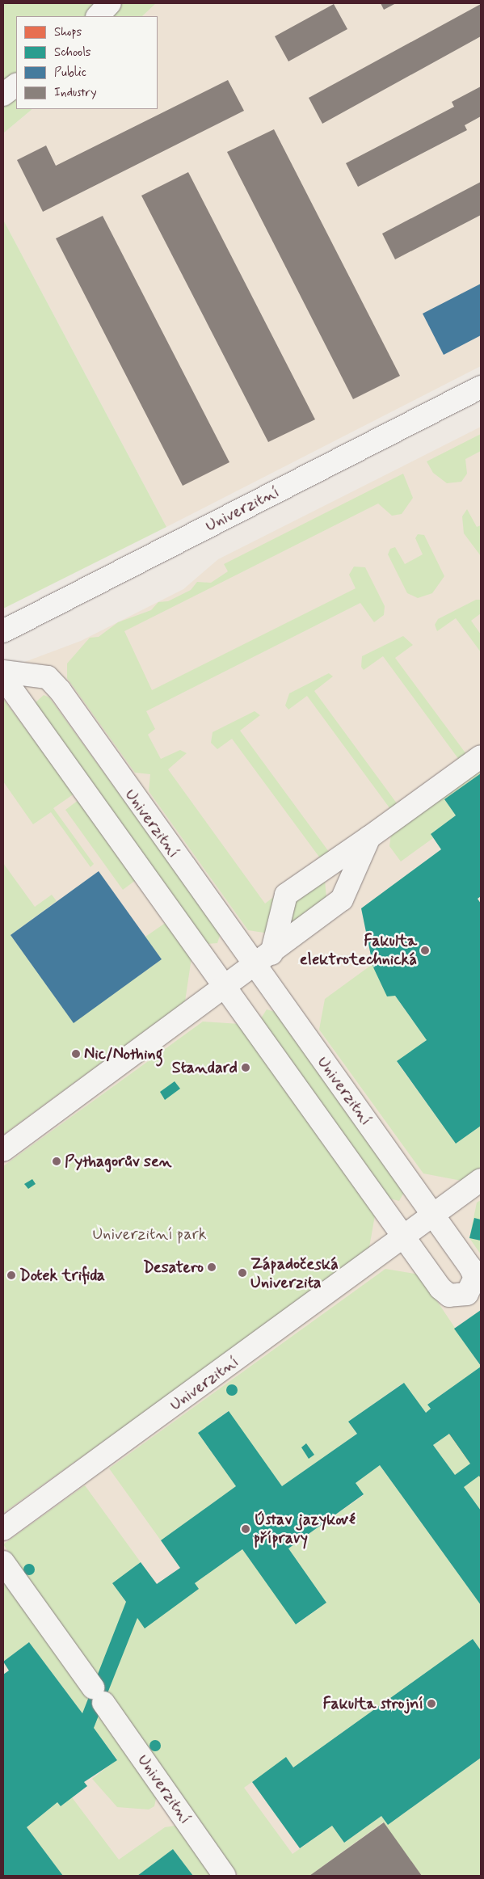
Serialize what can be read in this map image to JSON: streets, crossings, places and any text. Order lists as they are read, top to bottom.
{
  "streets": {
    "street": ["Univerzitní"]
  },
  "parks": ["Univerzitní park"],
  "places": [
    "Fakulta elektrotechnická",
    "Nic/Nothing",
    "Standard",
    "Pythagorův sen",
    "Desatero",
    "Západočeská Univerzita",
    "Dotek trifida",
    "Ústav jazykové přípravy",
    "Fakulta strojní"
  ],
  "legend": [
    "Shops",
    "Schools",
    "Public",
    "Industry"
  ]
}
